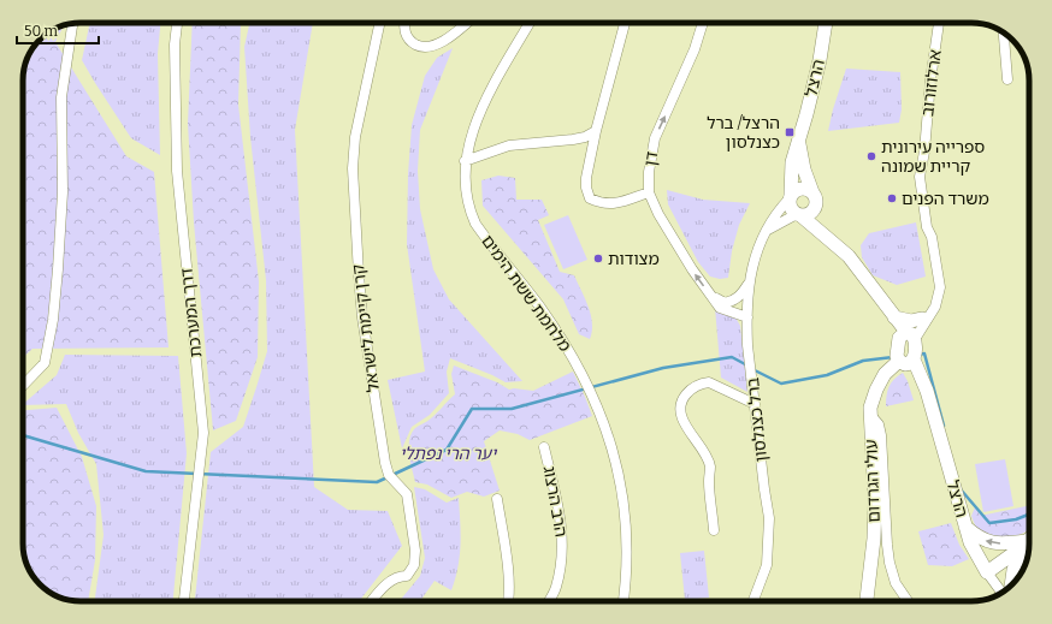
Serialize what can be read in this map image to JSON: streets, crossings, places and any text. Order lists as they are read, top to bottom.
{
  "streets": {
    "street": [
      "הרצל",
      "ארלוזורוב",
      "דן",
      "מלחמת ששת הימים",
      "דרך המערכת",
      "קרן קיימת לישראל",
      "ברל כצנלסון",
      "עולי הגרדום",
      "הרב הרצוג"
    ]
  },
  "crossings": [
    ["הרצל", "ארלוזורוב"],
    ["הרצל", "ברל כצנלסון"],
    ["הרצל", "עולי הגרדום"],
    ["דן", "ברל כצנלסון"]
  ],
  "parks": ["יער הרי נפתלי"],
  "places": {
    "transit": ["הרצל/ ברל כצנלסון"],
    "other": ["ספרייה עירונית קריית שמונה", "משרד הפנים", "מצודות"]
  },
  "scale_bar": "50 m"
}
